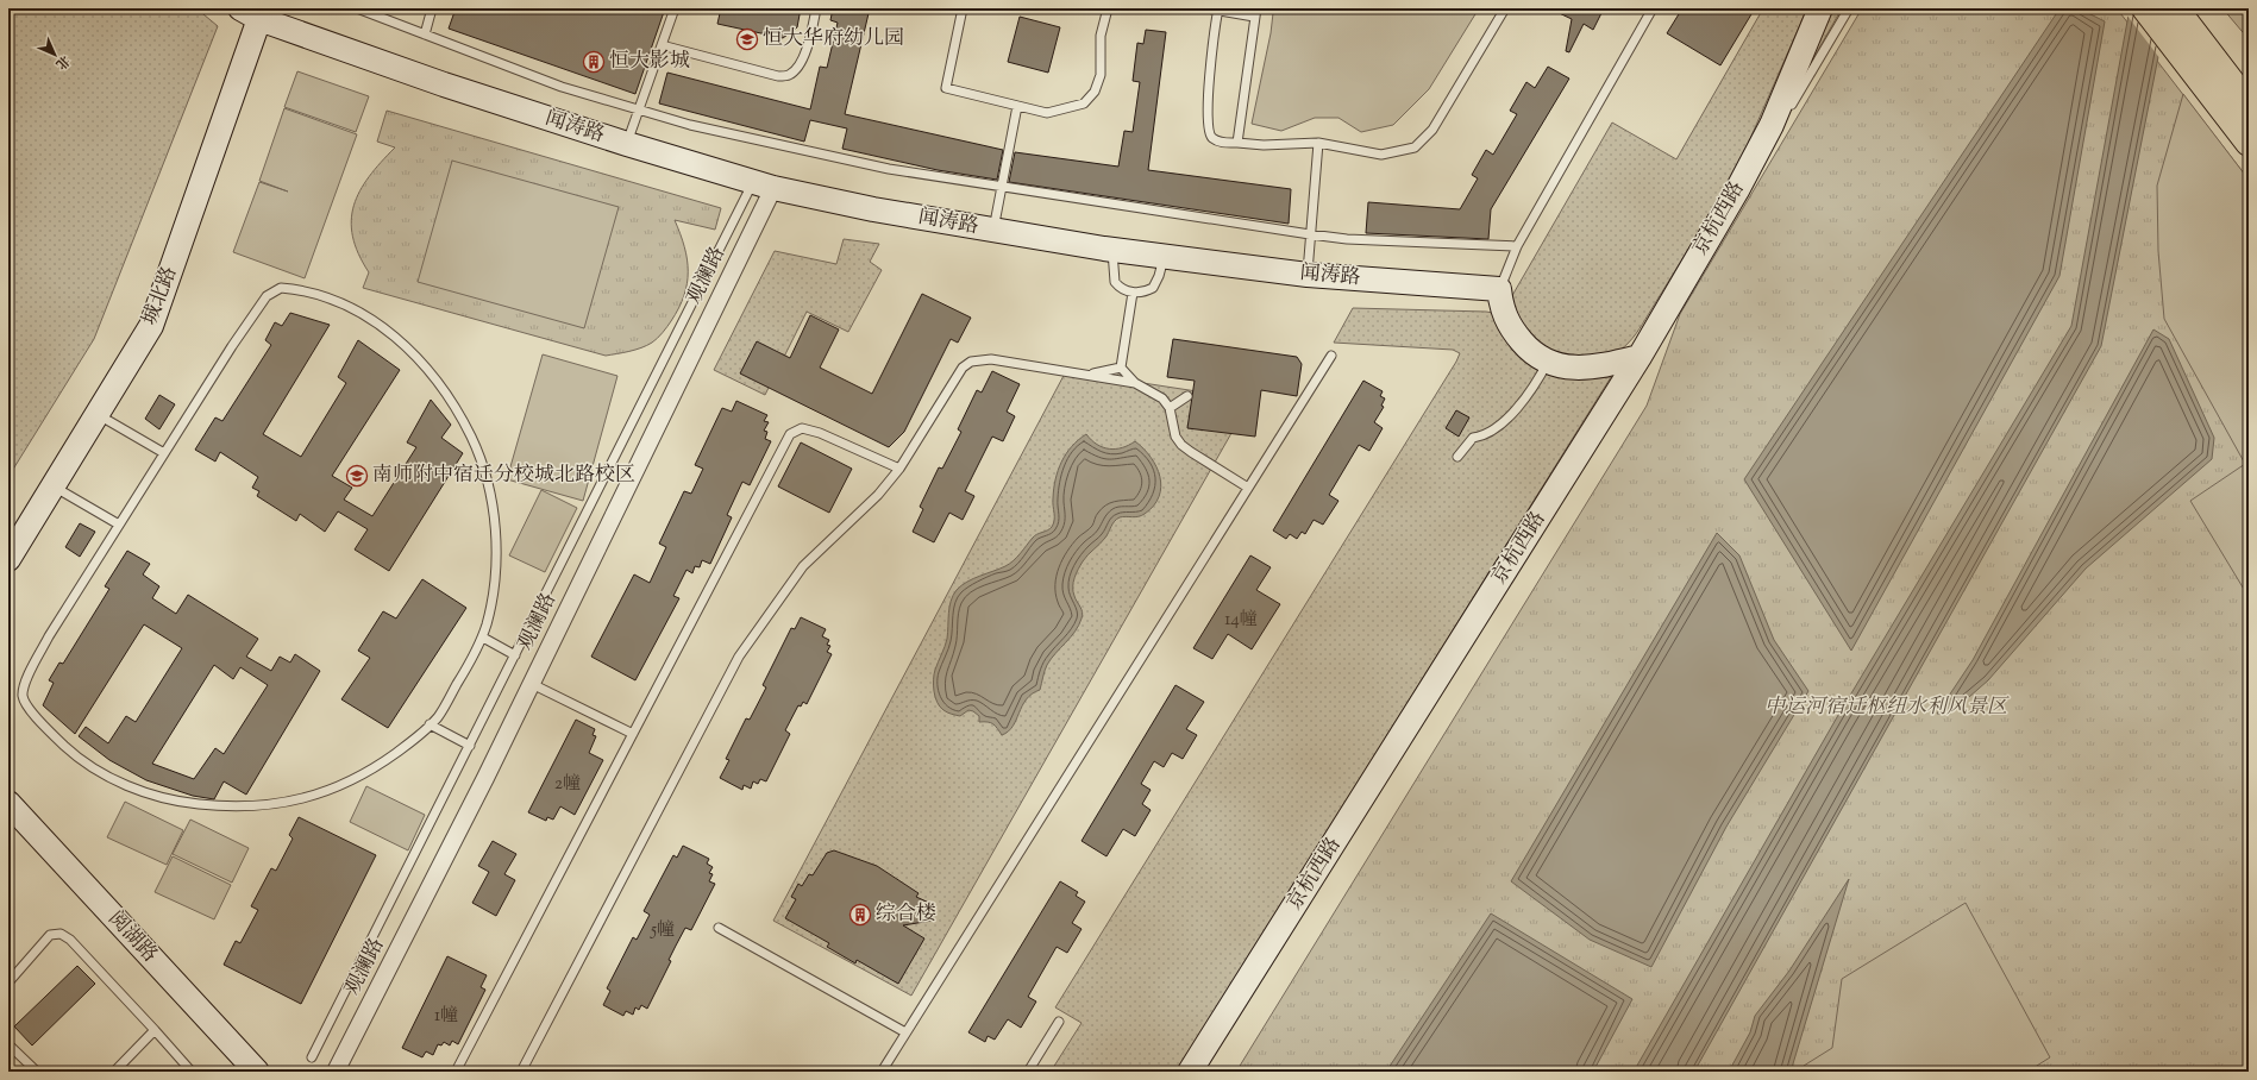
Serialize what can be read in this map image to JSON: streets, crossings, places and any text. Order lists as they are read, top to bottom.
{
  "streets": {
    "street": [
      "闻涛路",
      "京杭西路",
      "观澜路",
      "城北路",
      "阅湖路"
    ]
  },
  "crossings": [
    ["闻涛路", "观澜路"],
    ["闻涛路", "城北路"]
  ],
  "parks": ["中运河宿迁枢纽水利风景区"],
  "places": {
    "school or university": ["恒大华府幼儿园", "南师附中宿迁分校城北路校区"],
    "building": ["恒大影城", "综合楼"]
  },
  "house_numbers": [
    "14幢",
    "2幢",
    "5幢",
    "1幢"
  ],
  "north": "bottom right"
}
